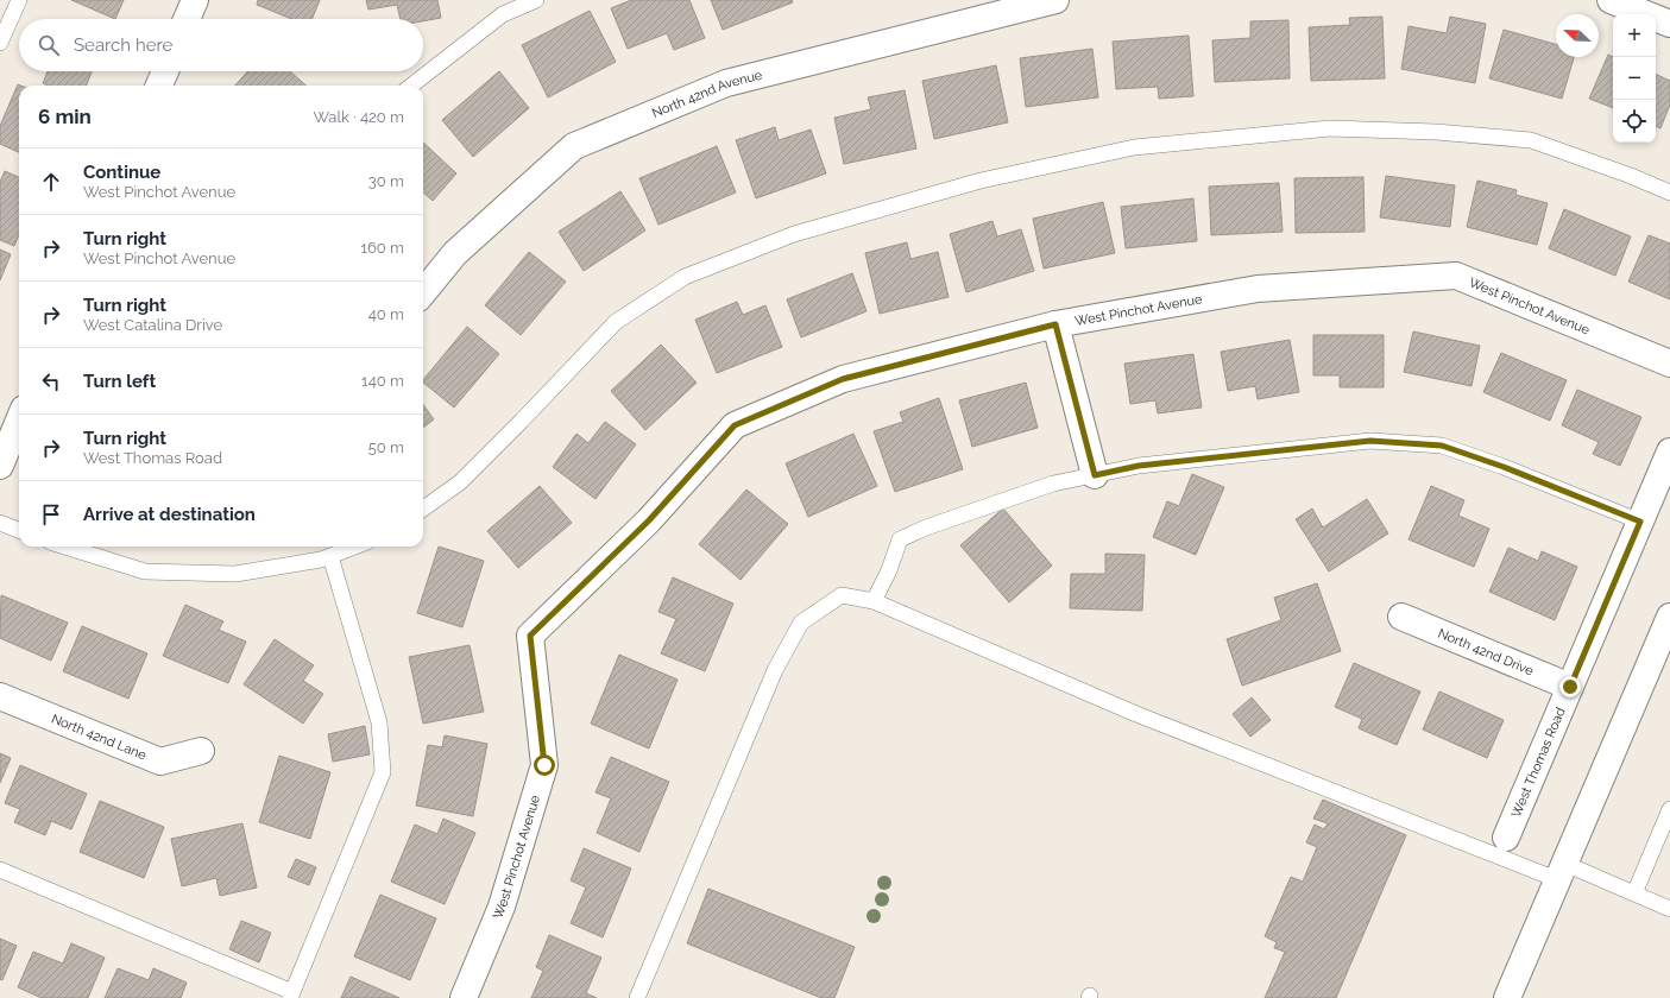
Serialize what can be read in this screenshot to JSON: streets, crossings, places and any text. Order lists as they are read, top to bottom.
{
  "streets": {
    "street": [
      "North 42nd Avenue",
      "West Pinchot Avenue",
      "North 42nd Drive",
      "North 42nd Lane",
      "West Thomas Road"
    ]
  },
  "crossings": [
    ["North 42nd Drive", "West Thomas Road"]
  ],
  "north": "top left",
  "page": {
    "map_buttons": ["+", "−"],
    "search": "Search here",
    "heading": ["6 min", "Walk · 420 m"],
    "list": [
      ["Continue", "West Pinchot Avenue", "30 m"],
      ["Turn right", "West Pinchot Avenue", "160 m"],
      ["Turn right", "West Catalina Drive", "40 m"],
      ["Turn left", "140 m"],
      ["Turn right", "West Thomas Road", "50 m"],
      "Arrive at destination"
    ]
  }
}
